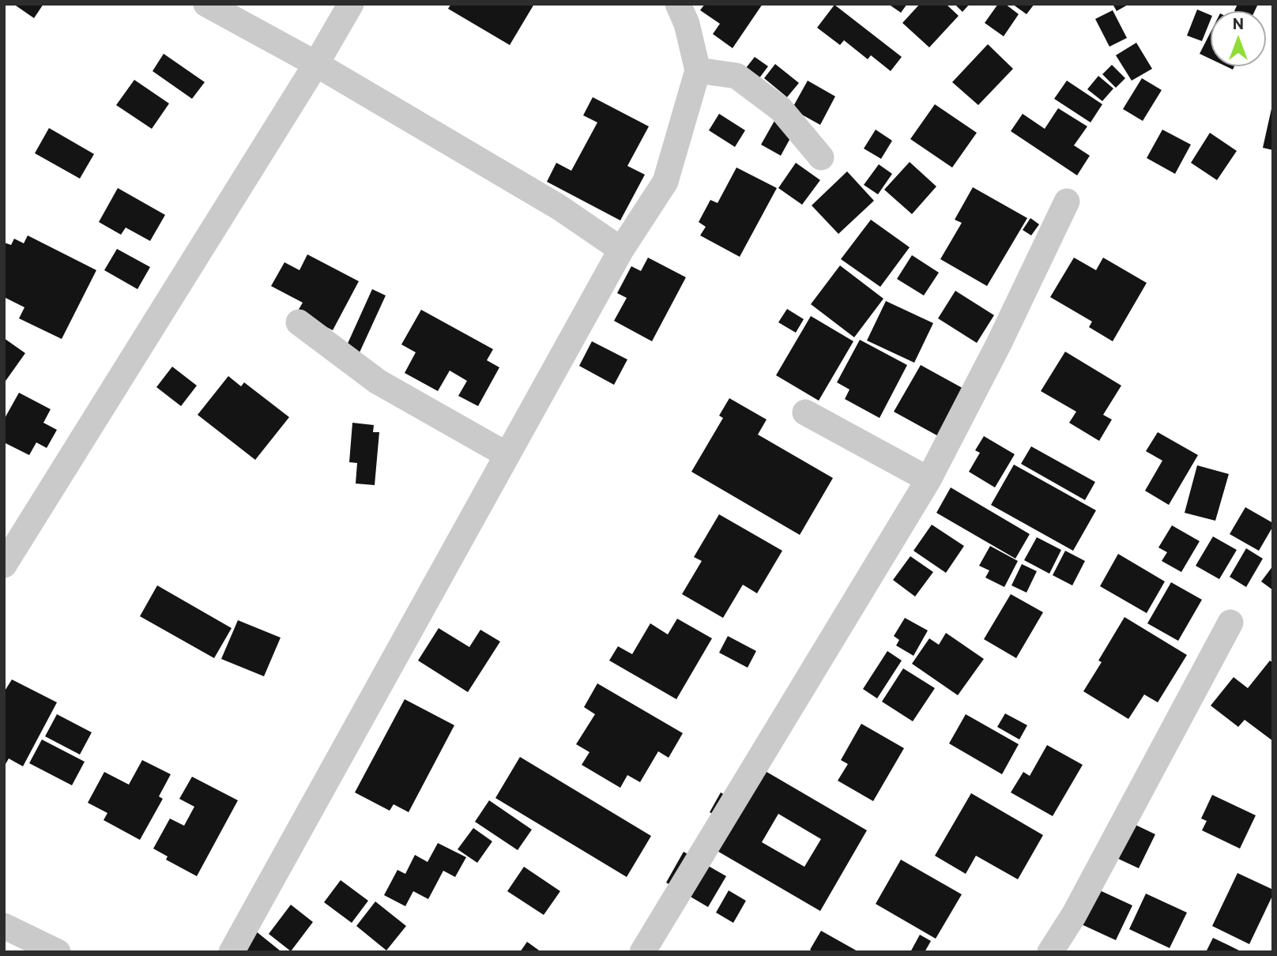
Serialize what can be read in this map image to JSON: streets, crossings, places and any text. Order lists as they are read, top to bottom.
{
  "north": "top"
}
